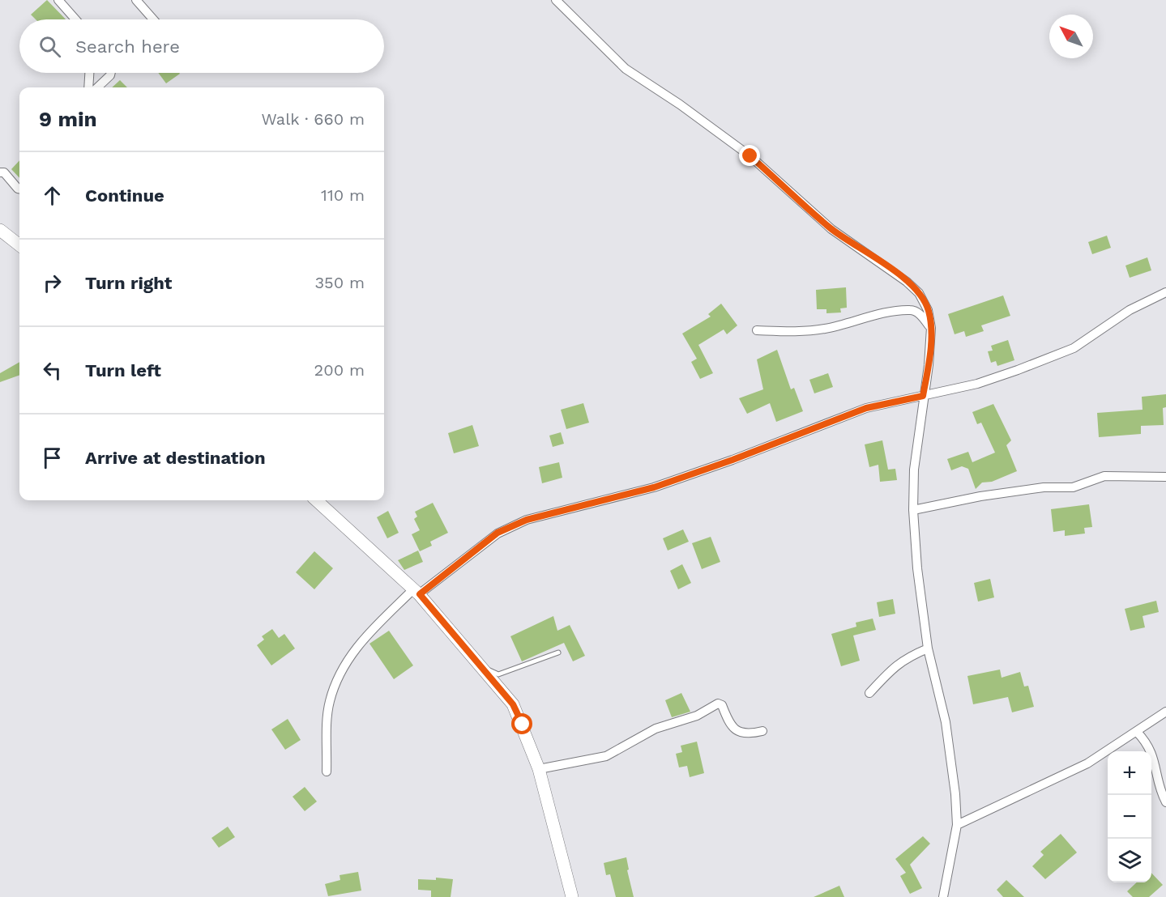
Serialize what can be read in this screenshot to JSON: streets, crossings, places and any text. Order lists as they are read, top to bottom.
{
  "north": "top left",
  "page": {
    "search": "Search here",
    "heading": ["9 min", "Walk · 660 m"],
    "list": [
      ["Continue", "110 m"],
      ["Turn right", "350 m"],
      ["Turn left", "200 m"],
      "Arrive at destination"
    ],
    "map_buttons": ["+", "−"]
  }
}
